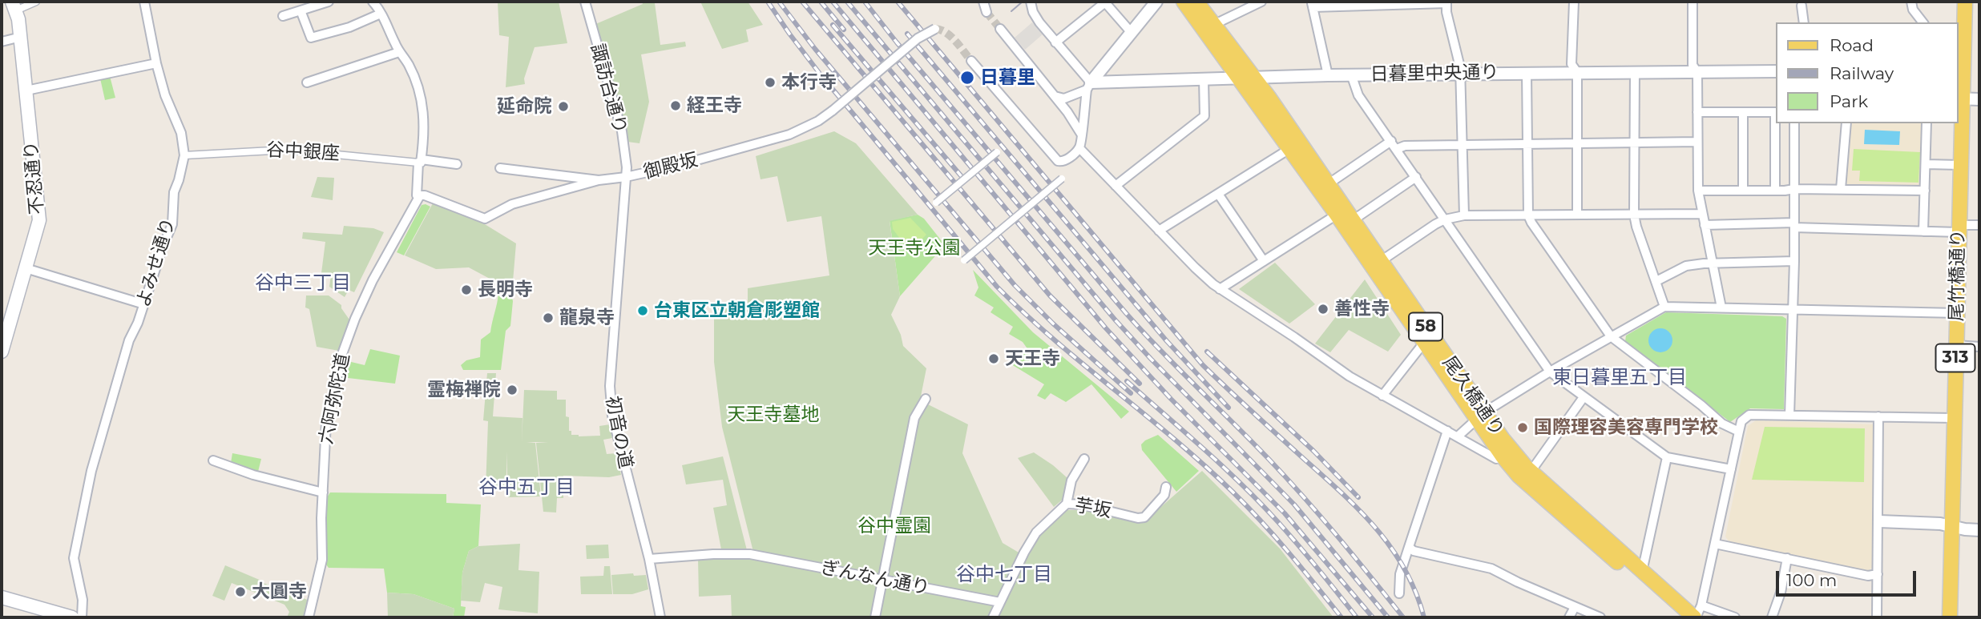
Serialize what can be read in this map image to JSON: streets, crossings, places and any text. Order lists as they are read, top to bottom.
{
  "streets": {
    "main road": [
      "不忍通り",
      "尾竹橋通り",
      "58",
      "313",
      "尾久橋通り"
    ],
    "street": [
      "日暮里中央通り",
      "諏訪台通り",
      "谷中銀座",
      "御殿坂",
      "よみせ通り",
      "六阿弥陀道",
      "初音の道",
      "芋坂",
      "ぎんなん通り"
    ]
  },
  "crossings": [
    ["日暮里中央通り", "尾久橋通り"],
    ["諏訪台通り", "御殿坂"],
    ["諏訪台通り", "初音の道"],
    ["谷中銀座", "よみせ通り"],
    ["御殿坂", "初音の道"],
    ["初音の道", "ぎんなん通り"],
    ["芋坂", "ぎんなん通り"]
  ],
  "districts": [
    "谷中三丁目",
    "東日暮里五丁目",
    "谷中五丁目",
    "谷中七丁目"
  ],
  "parks": ["天王寺公園", "天王寺墓地", "谷中霊園"],
  "places": [
    "日暮里",
    "本行寺",
    "経王寺",
    "延命院",
    "長明寺",
    "善性寺",
    "台東区立朝倉彫塑館",
    "龍泉寺",
    "天王寺",
    "霊梅禅院",
    "国際理容美容専門学校",
    "大圓寺"
  ],
  "legend": ["Road", "Railway", "Park"],
  "scale_bar": "100 m"
}
